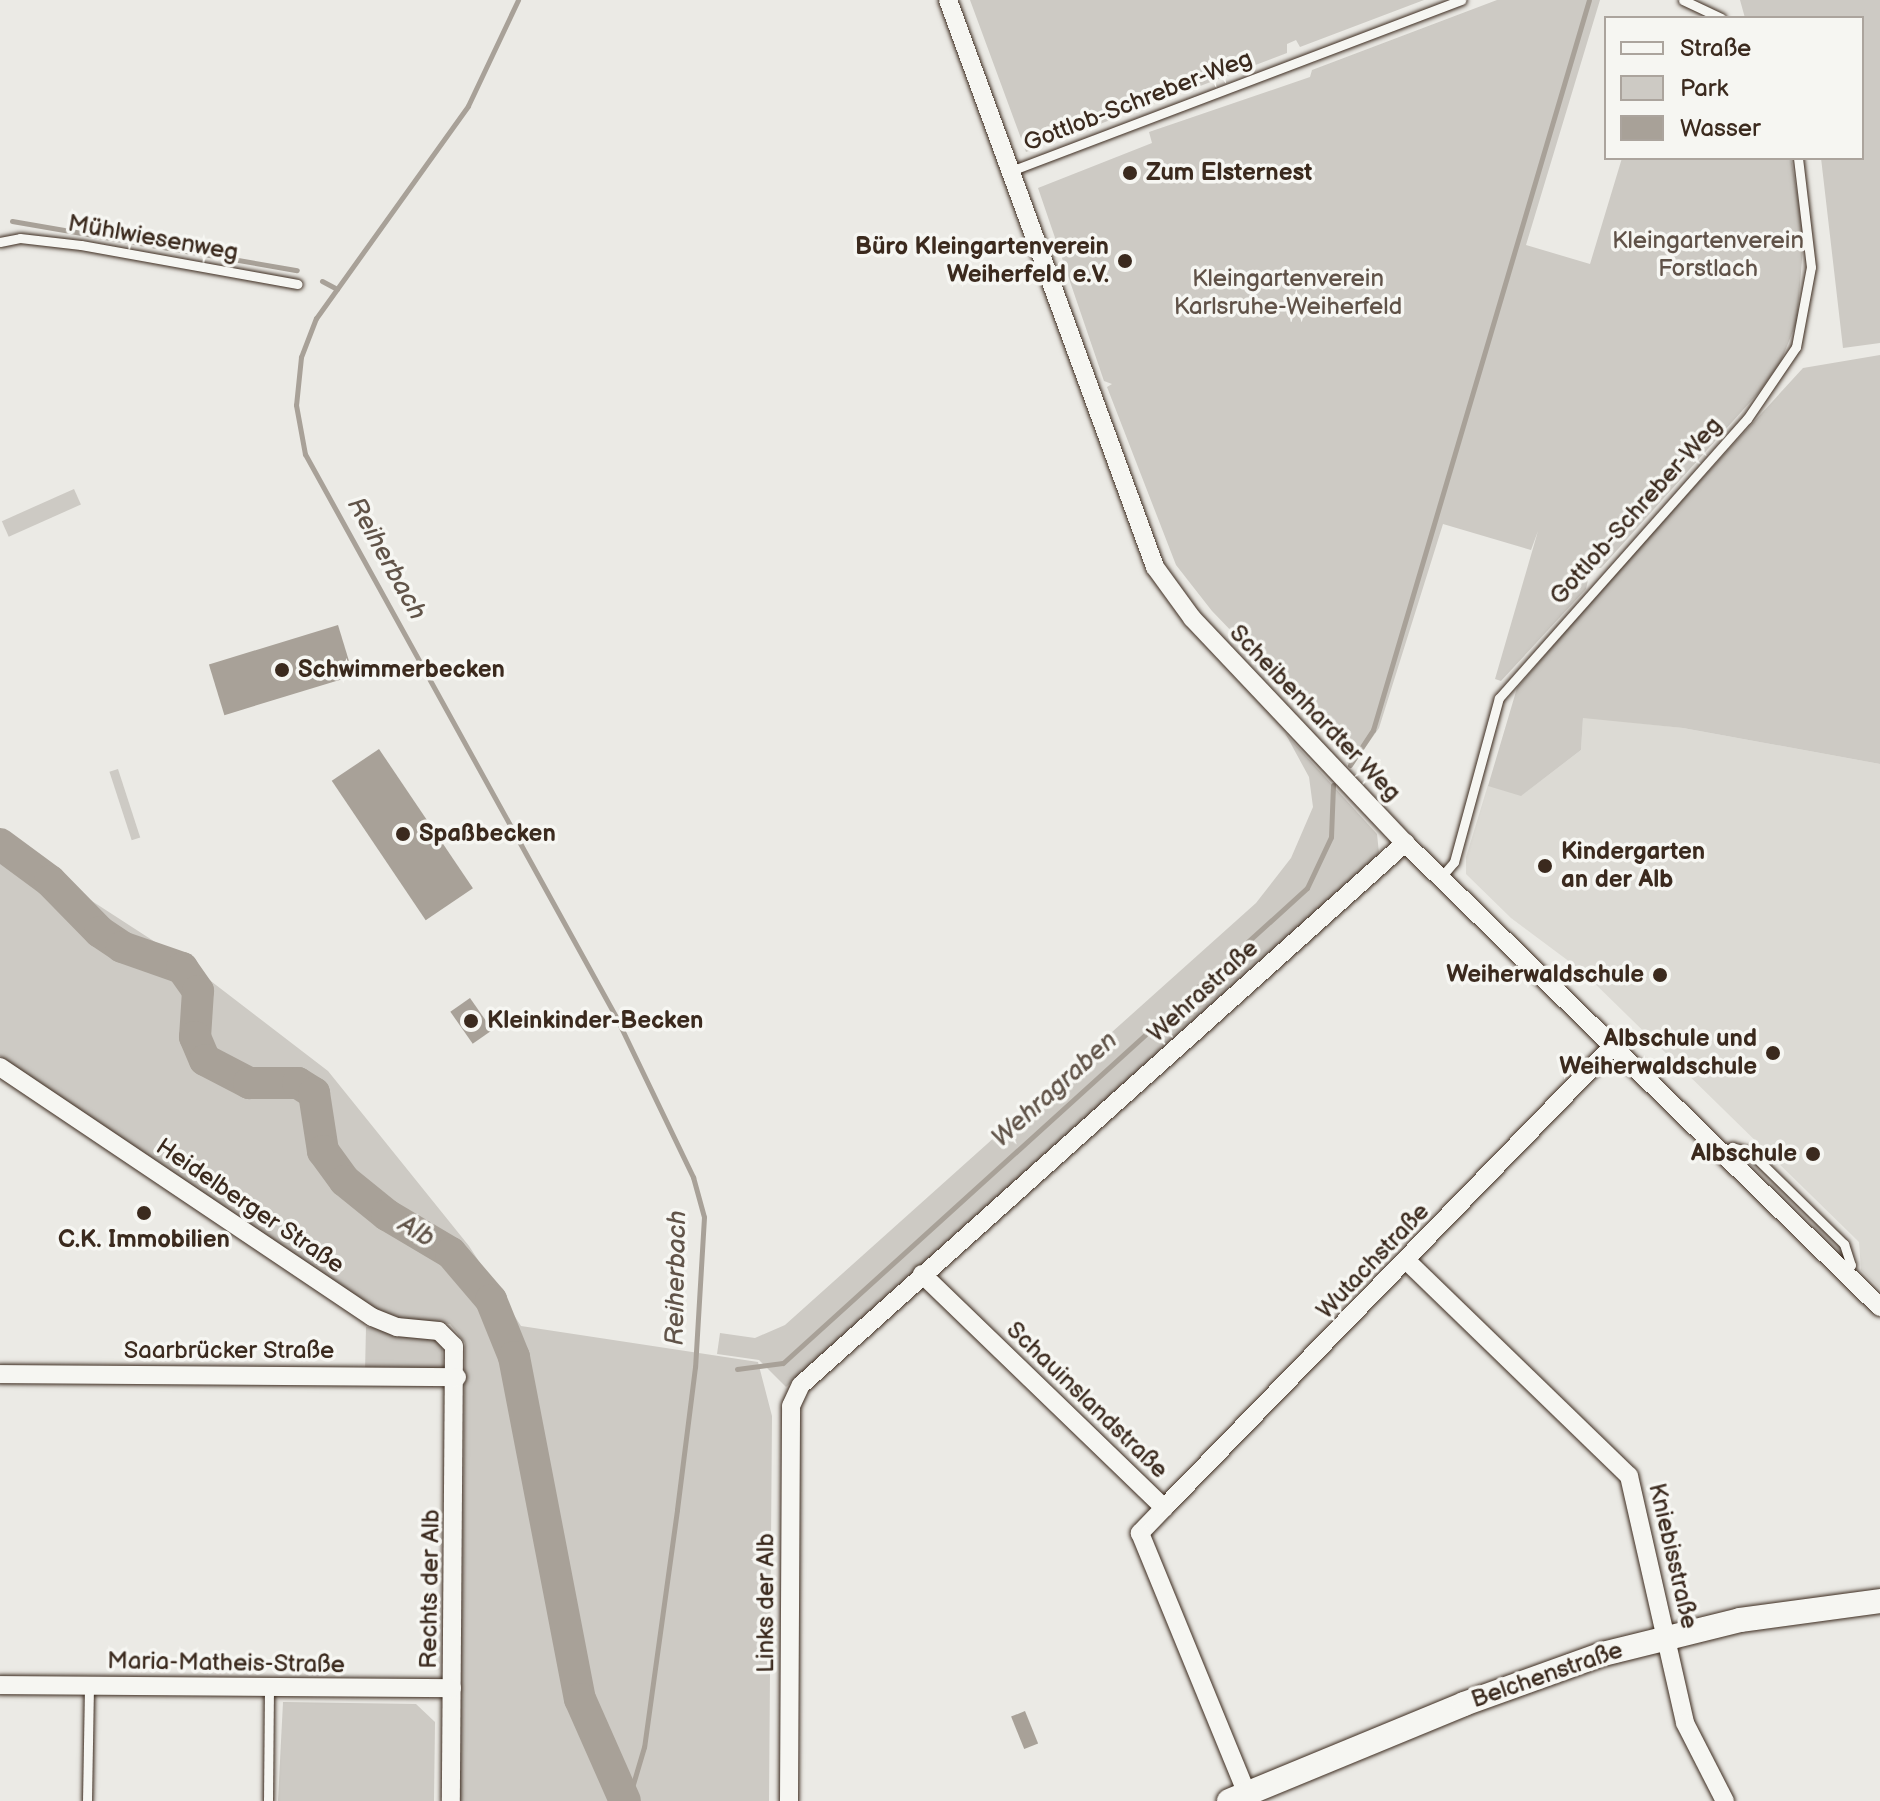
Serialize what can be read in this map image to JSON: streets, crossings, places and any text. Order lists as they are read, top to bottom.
{
  "streets": {
    "street": [
      "Scheibenhardter Weg",
      "Wehrastraße",
      "Heidelberger Straße",
      "Wutachstraße",
      "Saarbrücker Straße",
      "Schauinslandstraße",
      "Kniebisstraße",
      "Rechts der Alb",
      "Links der Alb",
      "Maria-Matheis-Straße",
      "Belchenstraße"
    ],
    "lane": ["Gottlob-Schreber-Weg", "Mühlwiesenweg"]
  },
  "crossings": [
    ["Gottlob-Schreber-Weg", "Scheibenhardter Weg"],
    ["Scheibenhardter Weg", "Wehrastraße"],
    ["Scheibenhardter Weg", "Wutachstraße"],
    ["Wehrastraße", "Schauinslandstraße"],
    ["Wehrastraße", "Links der Alb"],
    ["Heidelberger Straße", "Saarbrücker Straße"],
    ["Heidelberger Straße", "Rechts der Alb"],
    ["Wutachstraße", "Schauinslandstraße"],
    ["Wutachstraße", "Kniebisstraße"],
    ["Saarbrücker Straße", "Rechts der Alb"],
    ["Schauinslandstraße", "Belchenstraße"],
    ["Kniebisstraße", "Belchenstraße"],
    ["Rechts der Alb", "Maria-Matheis-Straße"]
  ],
  "water": ["Reiherbach", "Wehragraben", "Alb"],
  "parks": ["Kleingartenverein Forstlach", "Kleingartenverein Karlsruhe-Weiherfeld"],
  "places": [
    "Zum Elsternest",
    "Büro Kleingartenverein Weiherfeld e.V.",
    "Schwimmerbecken",
    "Spaßbecken",
    "Kindergarten an der Alb",
    "Weiherwaldschule",
    "Kleinkinder-Becken",
    "Albschule und Weiherwaldschule",
    "Albschule",
    "C.K. Immobilien"
  ],
  "legend": ["Straße", "Park", "Wasser"]
}
